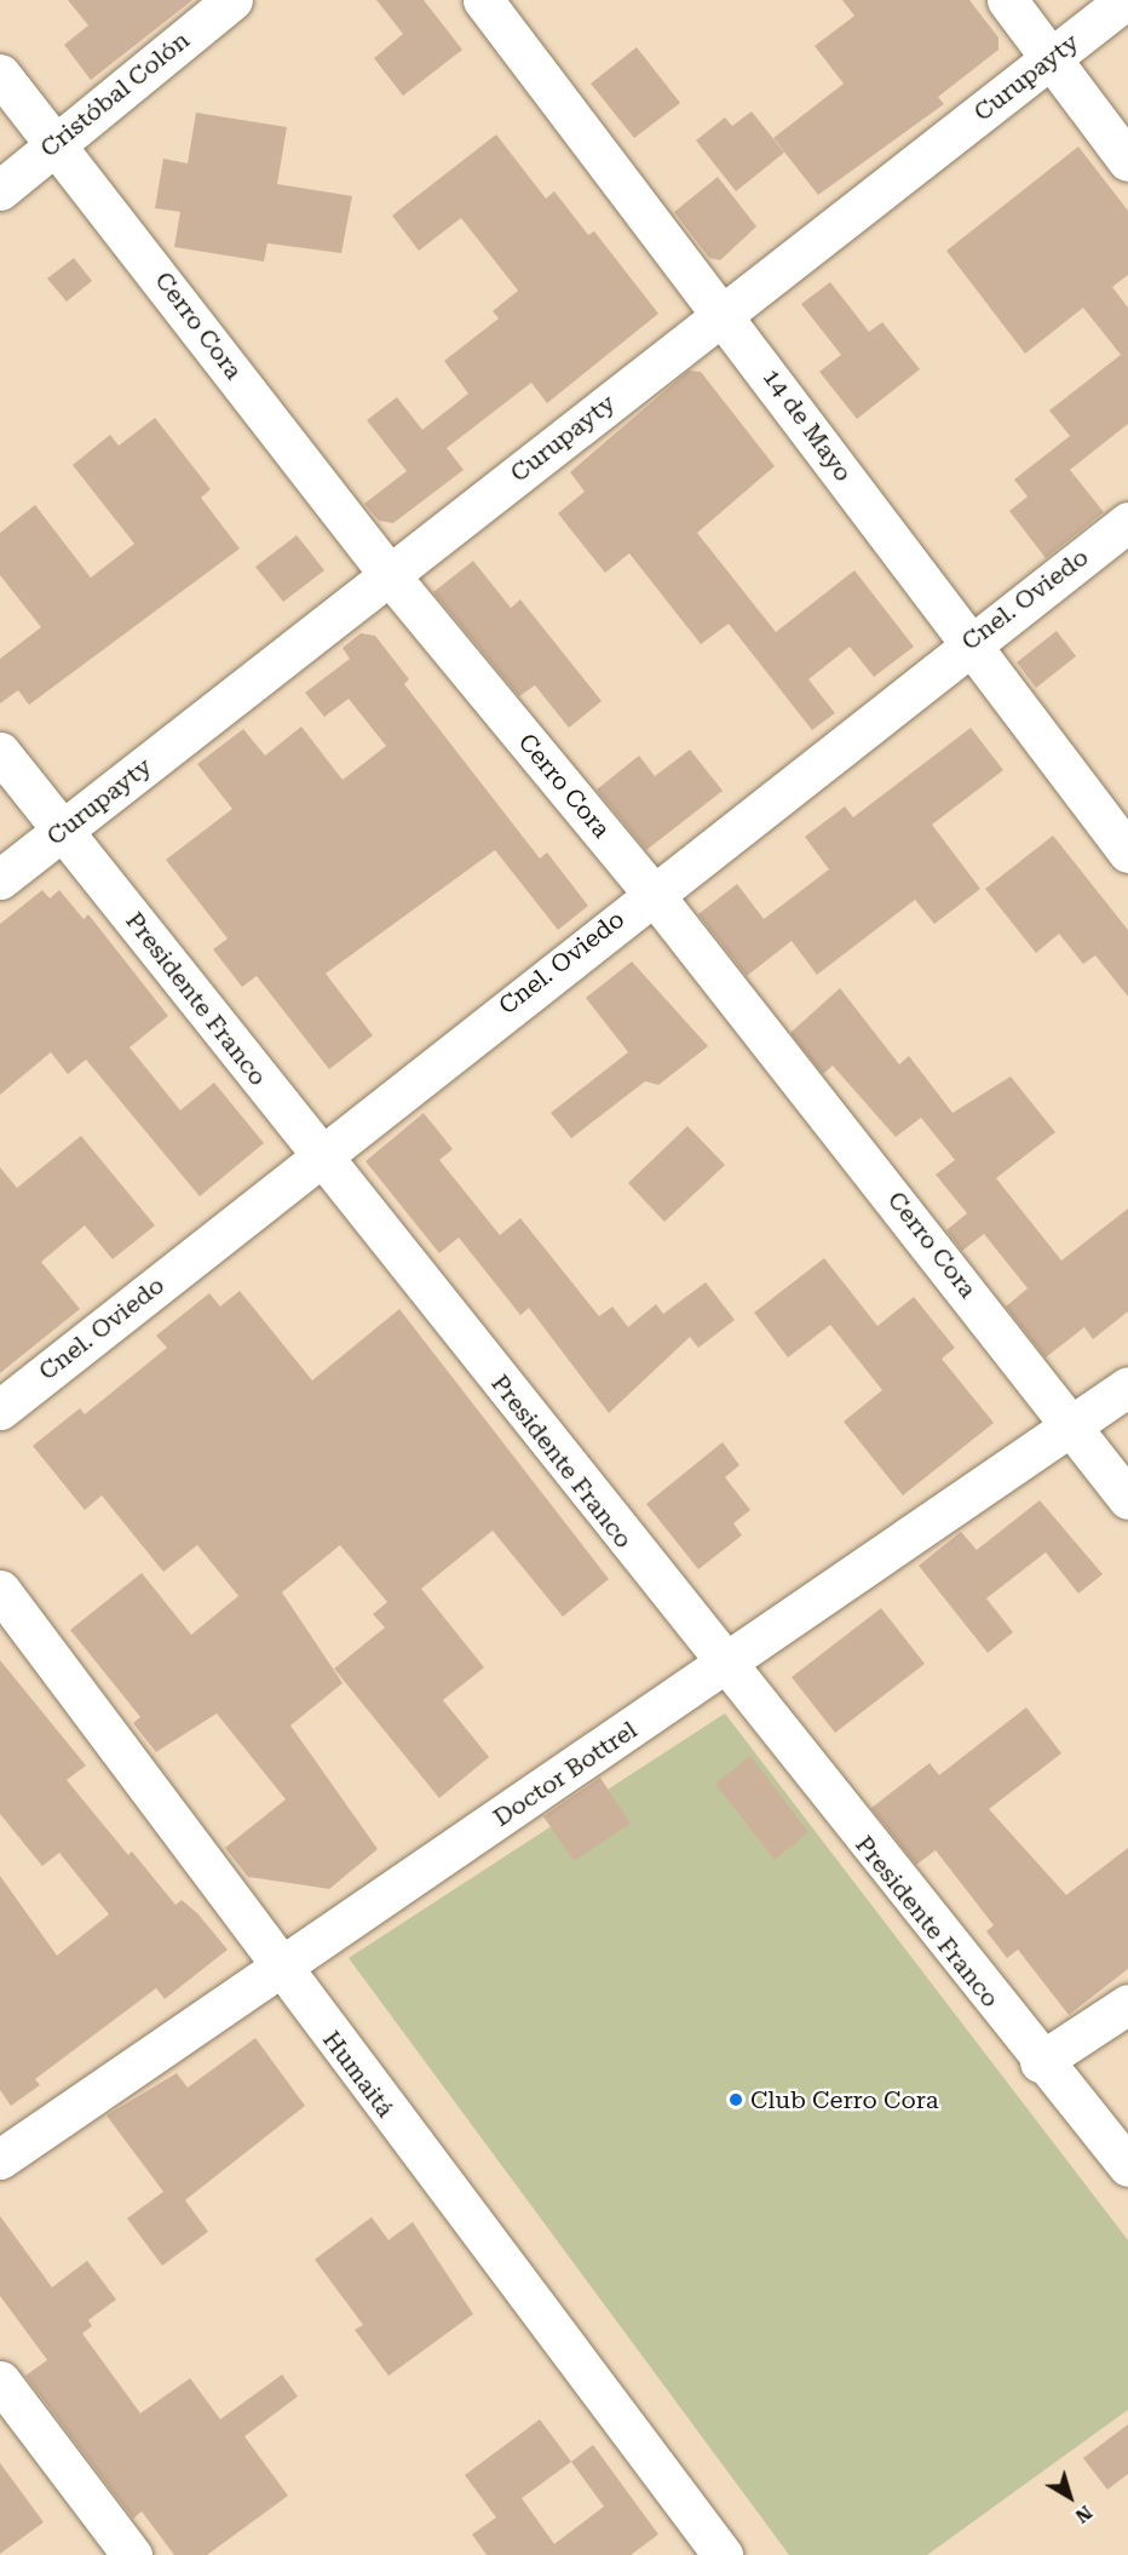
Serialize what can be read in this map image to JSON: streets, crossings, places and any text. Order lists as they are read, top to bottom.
{
  "streets": {
    "street": [
      "Curupayty",
      "Cristóbal Colón",
      "Cerro Cora",
      "14 de Mayo",
      "Cnel. Oviedo",
      "Presidente Franco",
      "Doctor Bottrel",
      "Humaitá"
    ]
  },
  "crossings": [
    ["Curupayty", "Cerro Cora"],
    ["Curupayty", "14 de Mayo"],
    ["Curupayty", "Presidente Franco"],
    ["Cristóbal Colón", "Cerro Cora"],
    ["Cerro Cora", "Cnel. Oviedo"],
    ["Cerro Cora", "Doctor Bottrel"],
    ["14 de Mayo", "Cnel. Oviedo"],
    ["Cnel. Oviedo", "Presidente Franco"],
    ["Presidente Franco", "Doctor Bottrel"],
    ["Doctor Bottrel", "Humaitá"]
  ],
  "places": ["Club Cerro Cora"],
  "north": "bottom right"
}
